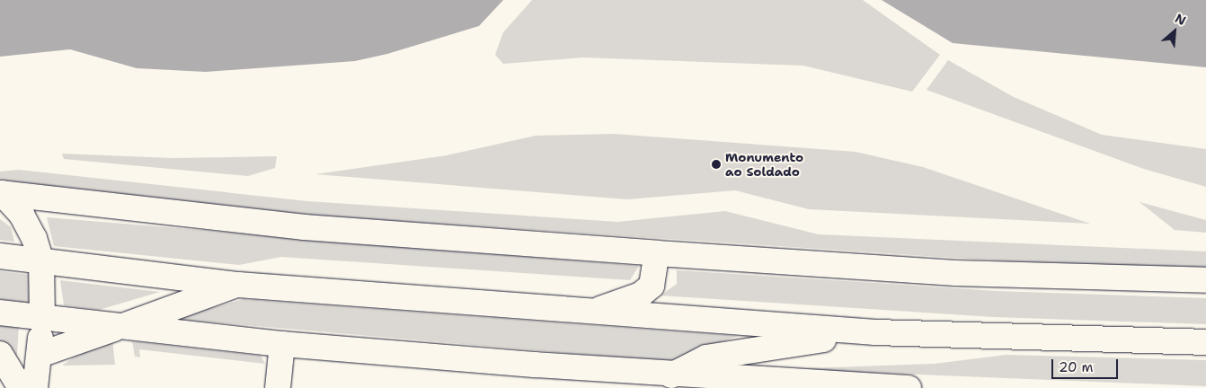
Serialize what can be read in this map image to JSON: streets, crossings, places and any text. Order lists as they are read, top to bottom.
{
  "places": ["Monumento ao Soldado"],
  "scale_bar": "20 m",
  "north": "top right"
}
